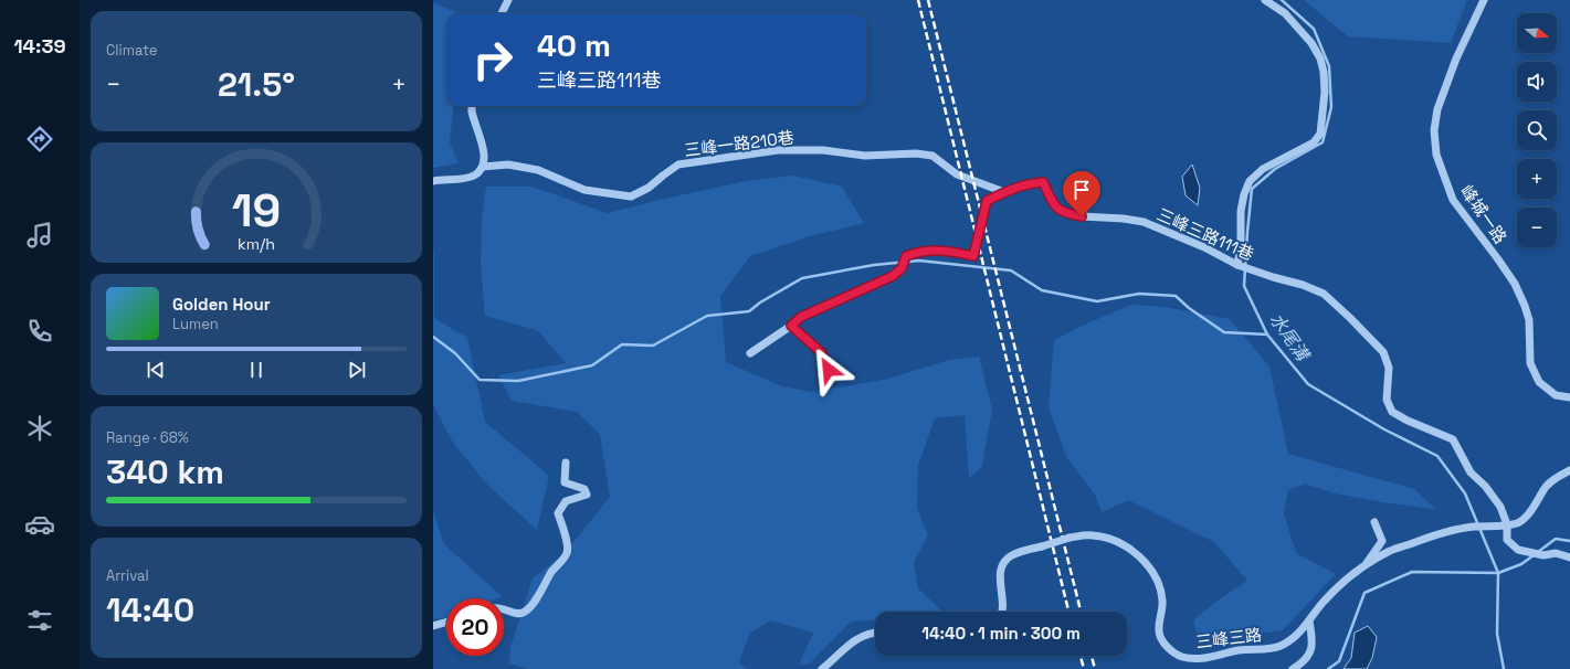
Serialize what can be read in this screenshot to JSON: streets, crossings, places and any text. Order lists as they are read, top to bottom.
{
  "streets": {
    "street": [
      "三峰一路210巷",
      "峰城一路",
      "三峰三路111巷",
      "三峰三路"
    ]
  },
  "crossings": [
    ["三峰一路210巷", "三峰三路111巷"],
    ["三峰三路111巷", "三峰三路"]
  ],
  "water": ["水尾溝"],
  "north": "right",
  "page": {
    "tabs": "14:39",
    "tile": [
      "Climate",
      ["Range · 68%", "340 km"],
      ["Arrival", "14:40"]
    ],
    "map_buttons": ["+", "−"],
    "turn": ["40 m", "三峰三路111巷"],
    "heat": ["−", "21.5°", "+"],
    "song": ["Golden Hour", "Lumen"],
    "limit": "20",
    "trip": "14:40 · 1 min · 300 m",
    "gauge": ["19", "km/h"]
  }
}
